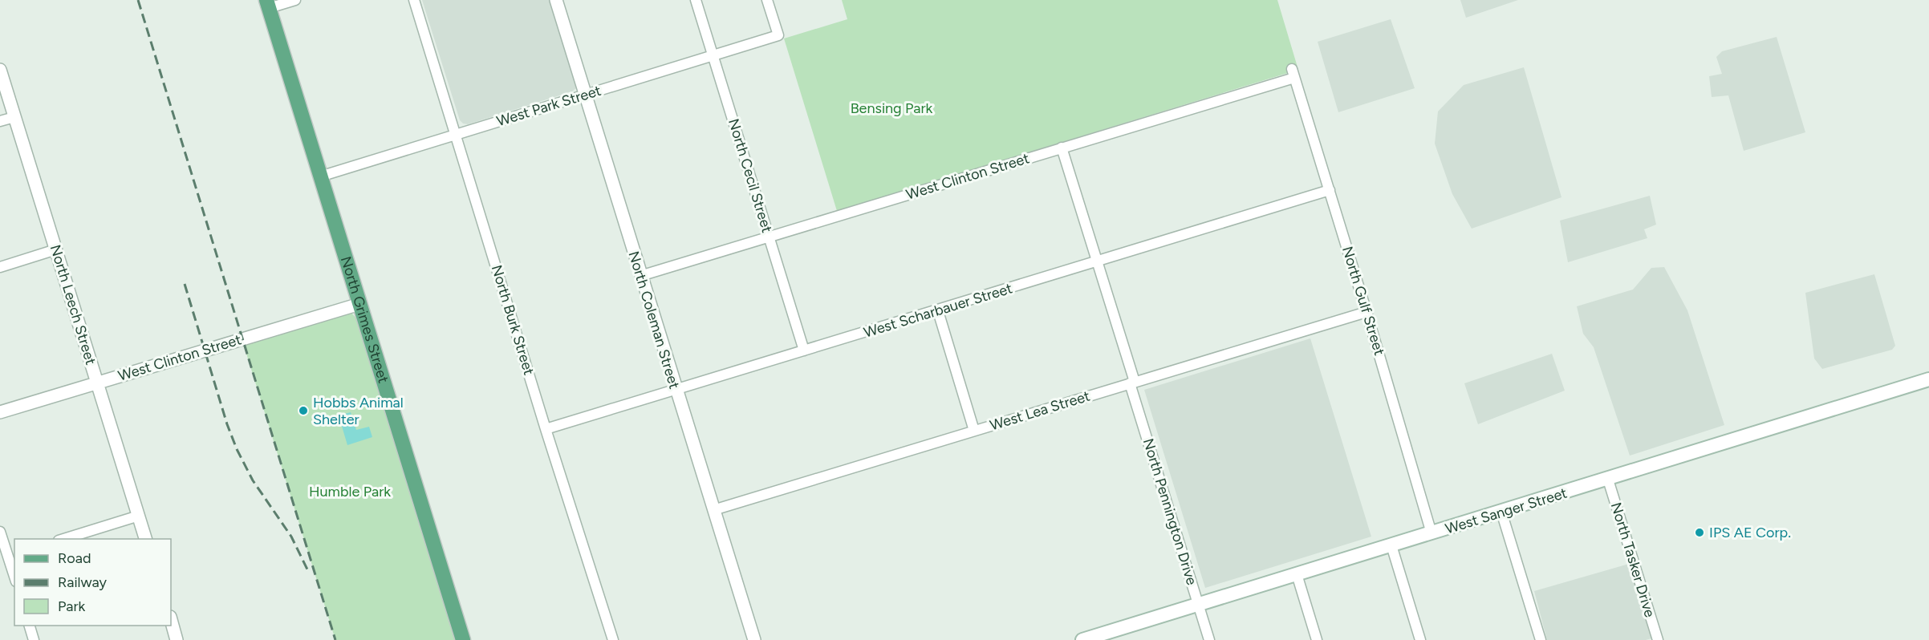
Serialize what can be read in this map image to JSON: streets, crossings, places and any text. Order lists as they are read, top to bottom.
{
  "streets": {
    "main road": ["North Grimes Street", "West Sanger Street"],
    "street": [
      "West Park Street",
      "North Cecil Street",
      "West Clinton Street",
      "North Gulf Street",
      "North Leech Street",
      "West Scharbauer Street",
      "North Burk Street",
      "North Coleman Street",
      "West Lea Street",
      "North Pennington Drive",
      "North Tasker Drive"
    ]
  },
  "crossings": [
    ["West Park Street", "North Cecil Street"],
    ["West Park Street", "North Grimes Street"],
    ["West Park Street", "North Burk Street"],
    ["West Park Street", "North Coleman Street"],
    ["North Cecil Street", "West Clinton Street"],
    ["North Cecil Street", "West Scharbauer Street"],
    ["West Clinton Street", "North Gulf Street"],
    ["West Clinton Street", "North Leech Street"],
    ["West Clinton Street", "North Grimes Street"],
    ["West Clinton Street", "North Coleman Street"],
    ["West Clinton Street", "North Pennington Drive"],
    ["North Gulf Street", "West Scharbauer Street"],
    ["North Gulf Street", "West Lea Street"],
    ["North Gulf Street", "West Sanger Street"],
    ["West Scharbauer Street", "North Burk Street"],
    ["West Scharbauer Street", "North Coleman Street"],
    ["West Scharbauer Street", "North Pennington Drive"],
    ["North Coleman Street", "West Lea Street"],
    ["West Lea Street", "North Pennington Drive"],
    ["West Sanger Street", "North Pennington Drive"],
    ["West Sanger Street", "North Tasker Drive"]
  ],
  "parks": ["Bensing Park", "Humble Park"],
  "places": ["Hobbs Animal Shelter", "IPS AE Corp."],
  "legend": ["Road", "Railway", "Park"]
}
